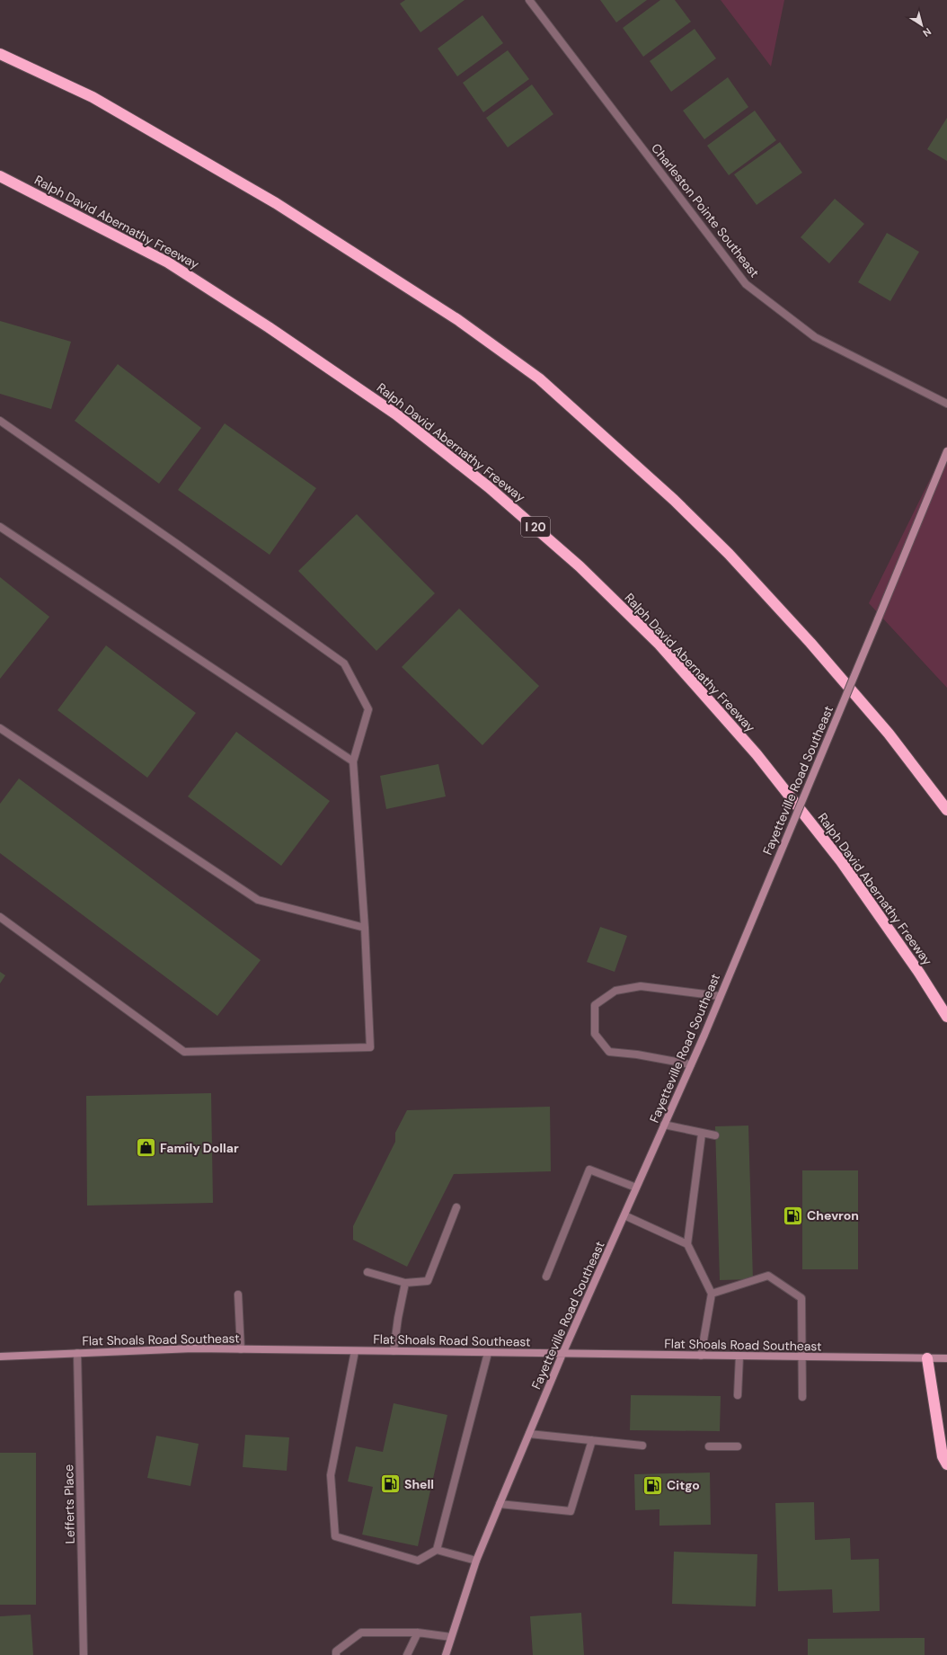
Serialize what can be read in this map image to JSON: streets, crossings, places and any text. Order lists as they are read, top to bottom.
{
  "streets": {
    "highway": ["Ralph David Abernathy Freeway", "I 20"],
    "street": [
      "Charleston Pointe Southeast",
      "Fayetteville Road Southeast",
      "Flat Shoals Road Southeast",
      "Lefferts Place"
    ]
  },
  "crossings": [
    ["Fayetteville Road Southeast", "Flat Shoals Road Southeast"],
    ["Flat Shoals Road Southeast", "Lefferts Place"]
  ],
  "places": {
    "shop": ["Family Dollar"],
    "fuel station": ["Chevron", "Shell", "Citgo"]
  },
  "north": "bottom right"
}
